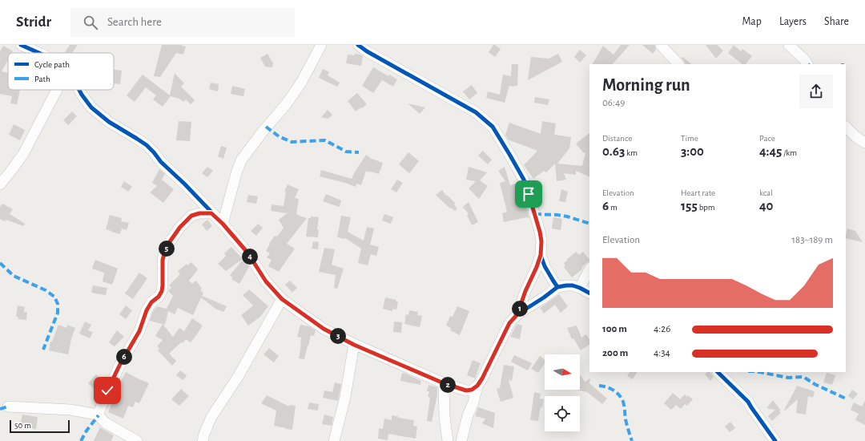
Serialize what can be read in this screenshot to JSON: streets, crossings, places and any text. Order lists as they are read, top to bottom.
{
  "legend": ["Cycle path", "Path"],
  "scale_bar": "50 m",
  "north": "right",
  "page": {
    "header": "Stridr",
    "search": "Search here",
    "nav": ["Map", "Layers", "Share"],
    "heading": ["Morning run", "06:49"],
    "stats": [
      ["Distance", "0.63 km"],
      ["Time", "3:00"],
      ["Pace", "4:45 /km"],
      ["Elevation", "6 m"],
      ["Heart rate", "155 bpm"],
      ["kcal", "40"]
    ],
    "chart": ["Elevation", "183–189 m"],
    "pins": [
      "5",
      "4",
      "1",
      "3",
      "6",
      "2"
    ],
    "list": [
      {
        "name": "100 m",
        "note": "4:26"
      },
      {
        "name": "200 m",
        "note": "4:34"
      }
    ],
    "scale": "50 m"
  }
}
